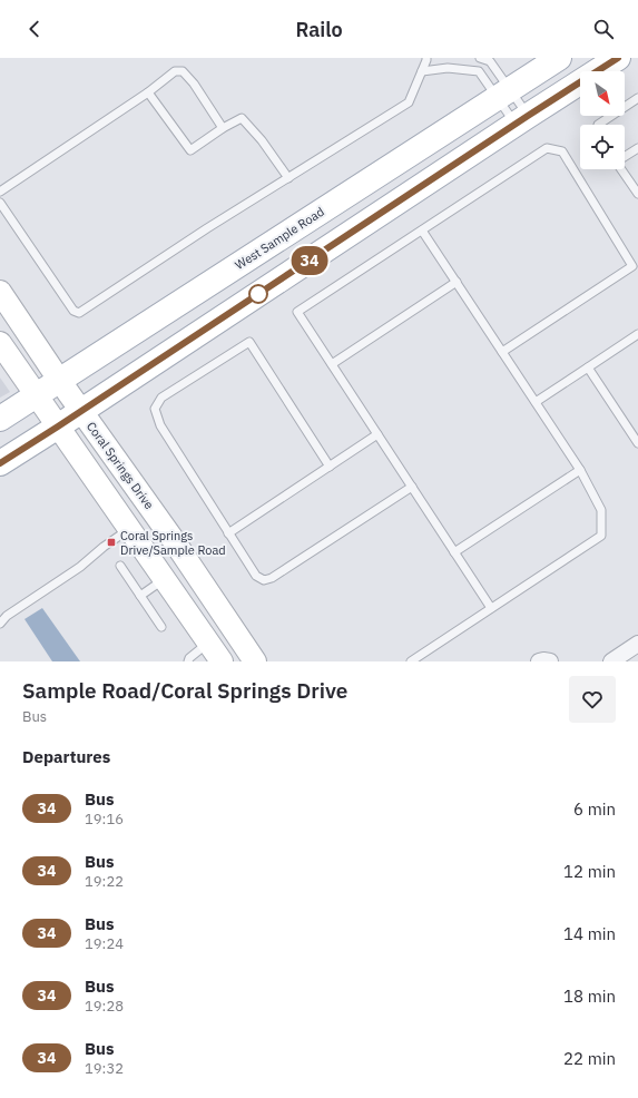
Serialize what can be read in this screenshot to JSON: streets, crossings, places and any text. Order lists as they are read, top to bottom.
{
  "streets": {
    "main road": ["West Sample Road", "Coral Springs Drive"]
  },
  "crossings": [
    ["West Sample Road", "Coral Springs Drive"]
  ],
  "places": {
    "transit": ["Coral Springs Drive/Sample Road"]
  },
  "lines": ["bus line 34"],
  "north": "bottom right",
  "page": {
    "header": "Railo",
    "on_map": "34",
    "heading": [
      ["Sample Road/Coral Springs Drive", "Bus"],
      "Departures"
    ],
    "list": [
      {
        "mark": "34",
        "name": "Bus",
        "note": "19:16",
        "value": "6 min"
      },
      {
        "mark": "34",
        "name": "Bus",
        "note": "19:22",
        "value": "12 min"
      },
      {
        "mark": "34",
        "name": "Bus",
        "note": "19:24",
        "value": "14 min"
      },
      {
        "mark": "34",
        "name": "Bus",
        "note": "19:28",
        "value": "18 min"
      },
      {
        "mark": "34",
        "name": "Bus",
        "note": "19:32",
        "value": "22 min"
      }
    ]
  }
}
